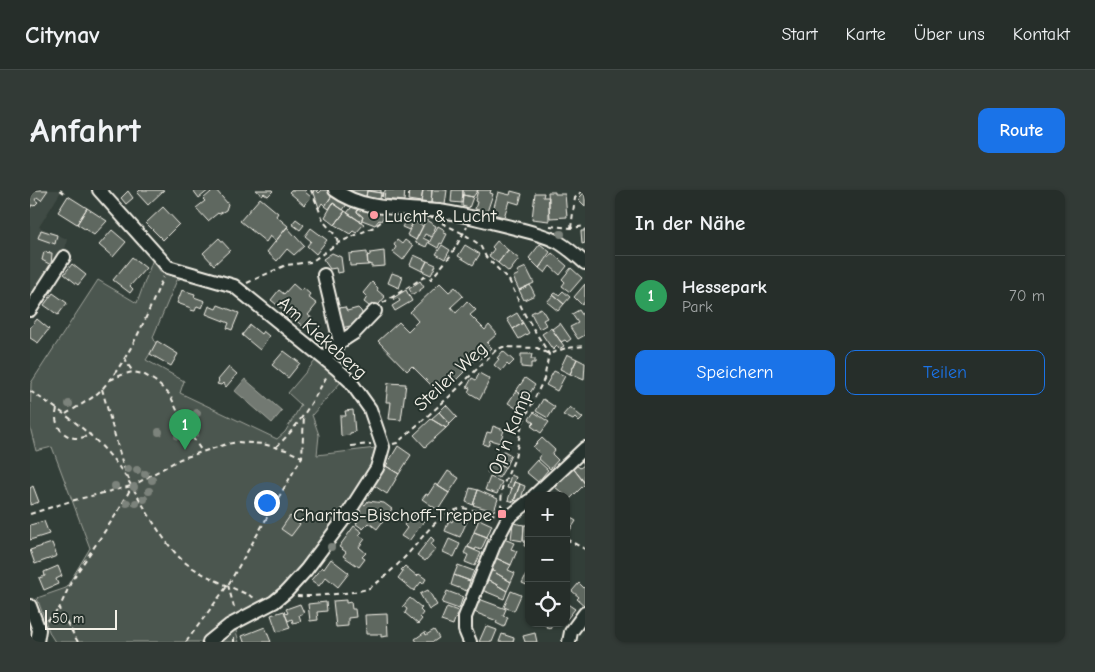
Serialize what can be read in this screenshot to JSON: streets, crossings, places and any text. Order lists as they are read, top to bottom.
{
  "streets": {
    "street": ["Am Kiekeberg"],
    "path": ["Steiler Weg", "Op'n Kamp"]
  },
  "crossings": [
    ["Steiler Weg", "Op'n Kamp"]
  ],
  "places": {
    "other": ["Lucht & Lucht"],
    "transit": ["Charitas-Bischoff-Treppe"]
  },
  "scale_bar": "50 m",
  "page": {
    "header": "Citynav",
    "nav": [
      "Start",
      "Karte",
      "Über uns",
      "Kontakt"
    ],
    "buttons": [
      "Route",
      ["Speichern", "Teilen"]
    ],
    "title": "Anfahrt",
    "heading": "In der Nähe",
    "list": [
      {
        "mark": "1",
        "name": "Hessepark",
        "note": "Park",
        "value": "70 m"
      }
    ],
    "pins": "1",
    "map_buttons": ["+", "−"],
    "scale": "50 m"
  }
}
